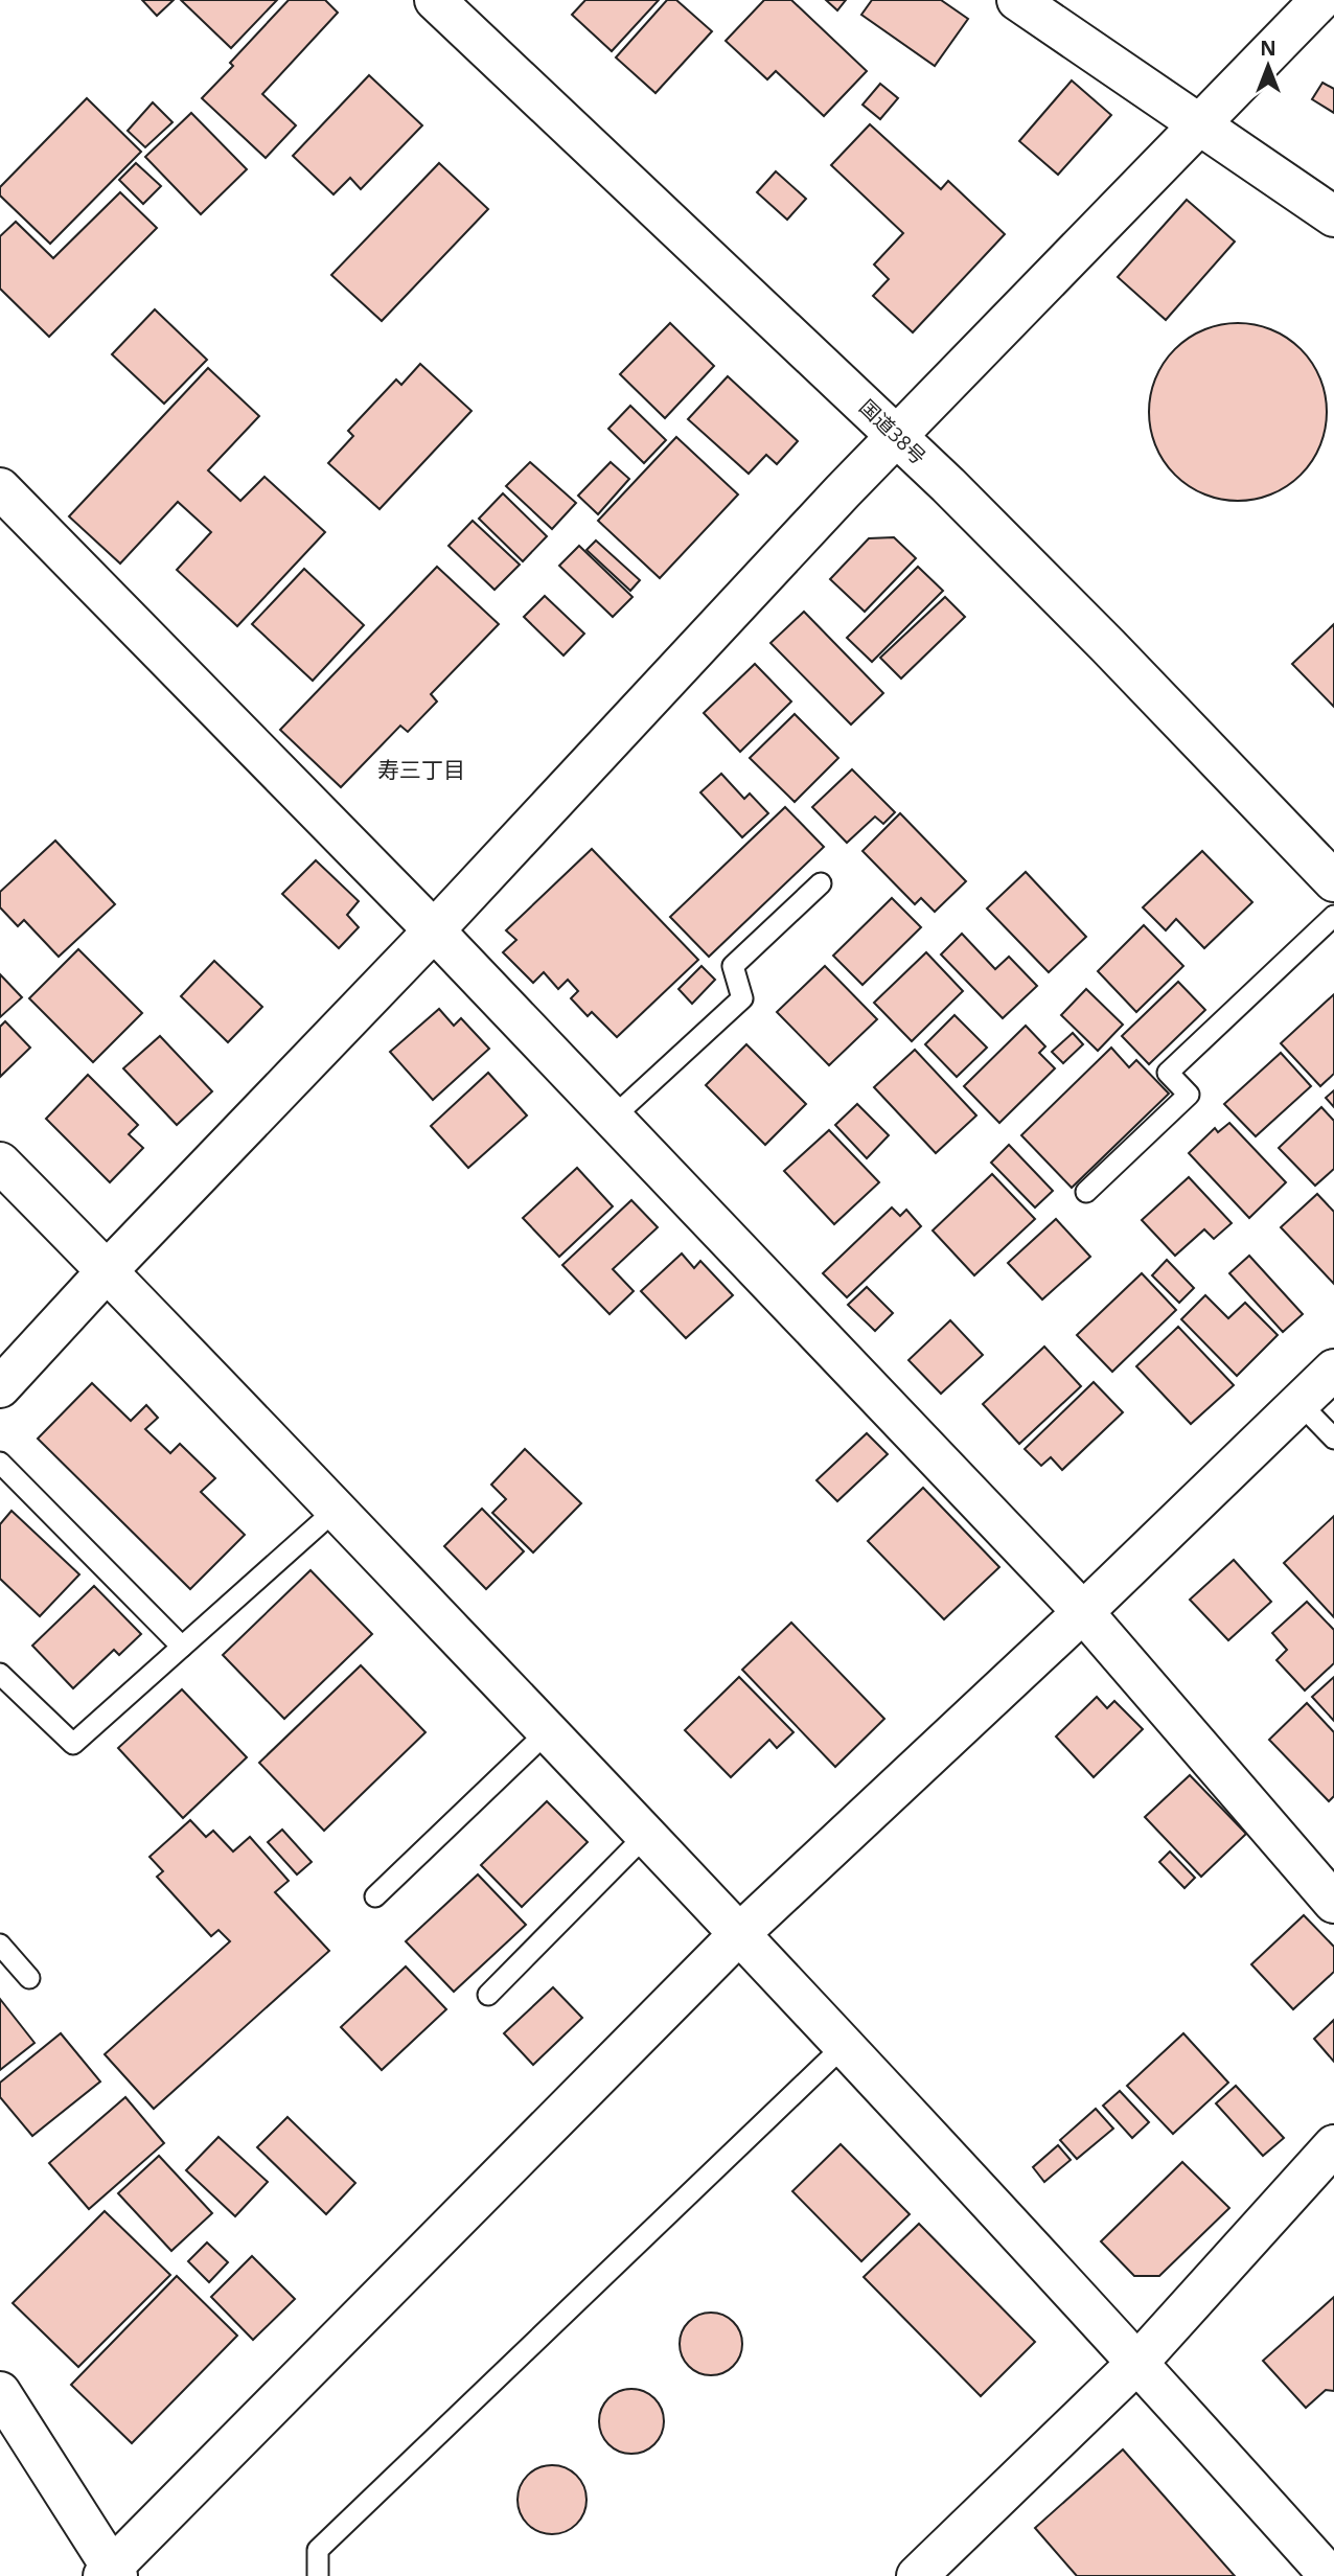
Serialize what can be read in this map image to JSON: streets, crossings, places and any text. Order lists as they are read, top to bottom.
{
  "streets": {
    "main road": ["国道38号"]
  },
  "districts": ["寿三丁目"],
  "north": "top"
}
